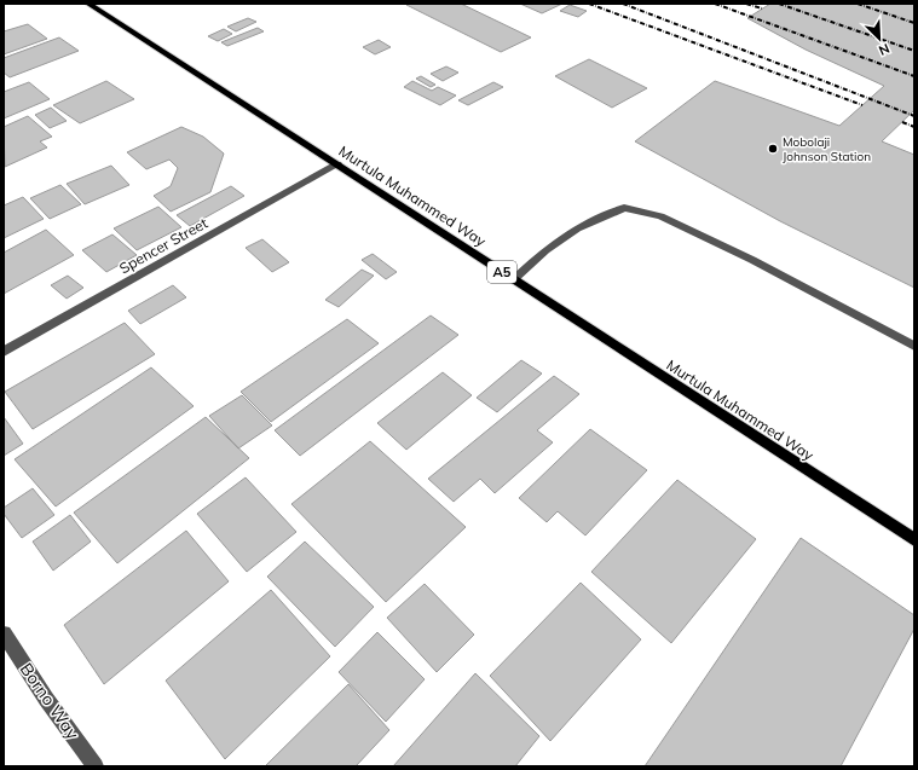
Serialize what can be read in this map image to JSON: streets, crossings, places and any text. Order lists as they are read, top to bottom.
{
  "streets": {
    "main road": ["Murtula Muhammed Way", "A5"],
    "street": ["Spencer Street", "Borno Way"]
  },
  "crossings": [
    ["Murtula Muhammed Way", "Spencer Street"]
  ],
  "places": ["Mobolaji Johnson Station"],
  "north": "bottom right"
}
